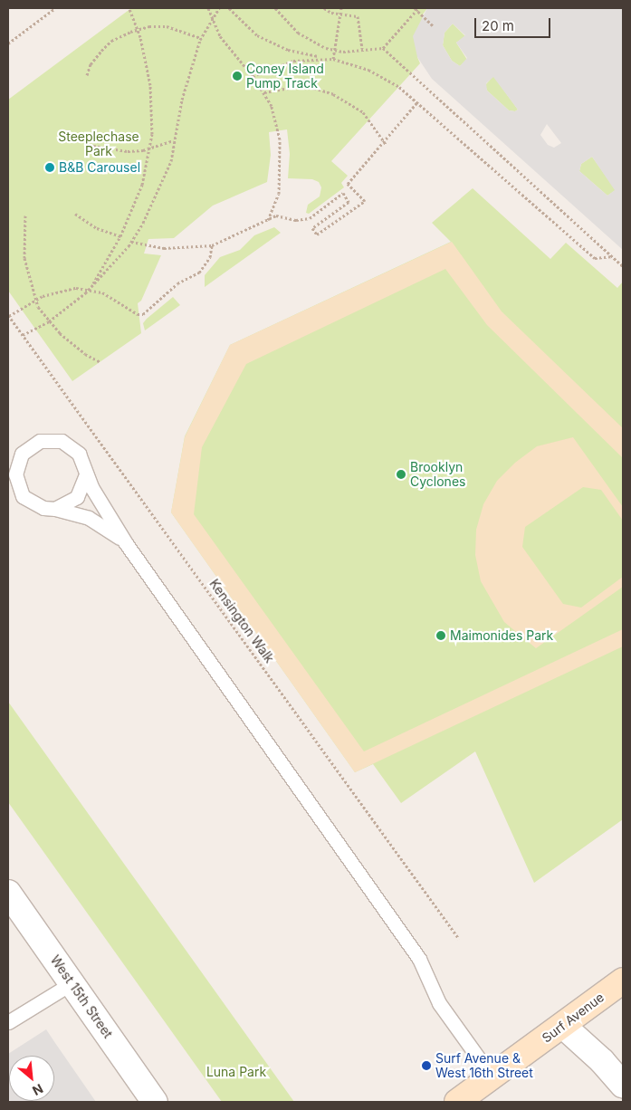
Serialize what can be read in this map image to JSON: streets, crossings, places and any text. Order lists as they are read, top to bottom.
{
  "streets": {
    "main road": ["Surf Avenue"],
    "street": ["West 15th Street"],
    "path": ["Kensington Walk"]
  },
  "parks": ["Steeplechase Park", "Luna Park"],
  "places": [
    "Coney Island Pump Track",
    "B&B Carousel",
    "Brooklyn Cyclones",
    "Maimonides Park",
    "Surf Avenue & West 16th Street"
  ],
  "scale_bar": "20 m",
  "north": "bottom right"
}
